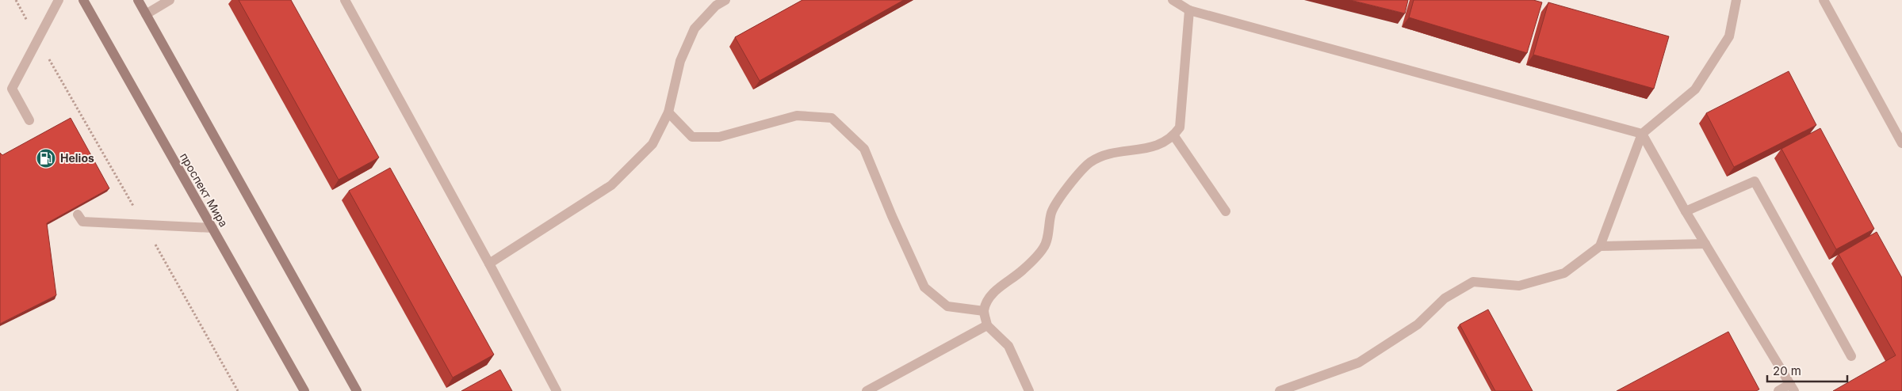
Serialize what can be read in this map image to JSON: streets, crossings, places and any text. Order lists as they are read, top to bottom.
{
  "streets": {
    "main road": ["проспект Мира"]
  },
  "places": {
    "fuel station": ["Helios"]
  },
  "scale_bar": "20 m"
}
